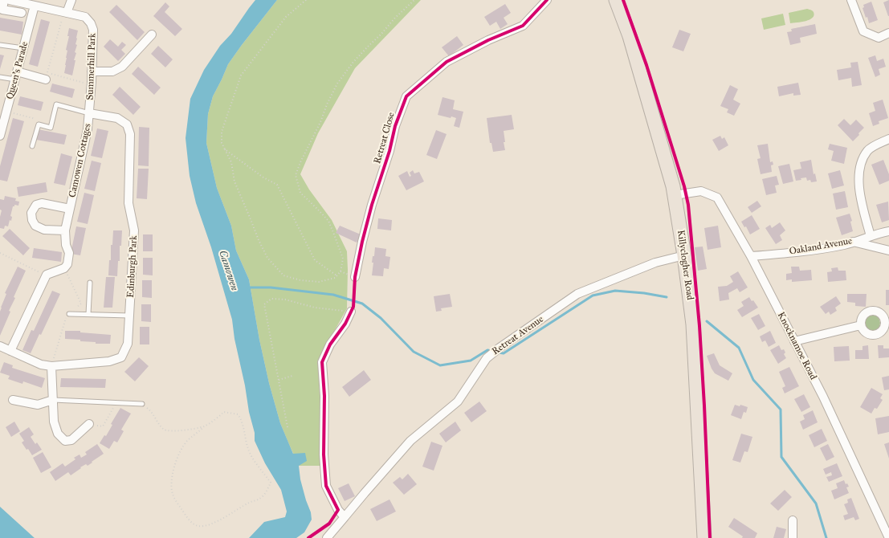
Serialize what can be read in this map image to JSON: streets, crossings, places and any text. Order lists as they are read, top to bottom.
{
  "streets": {
    "highway": ["Killyclogher Road"],
    "street": [
      "Summerhill Park",
      "Queen's Parade",
      "Retreat Close",
      "Camowen Cottages",
      "Oakland Avenue",
      "Edinburgh Park",
      "Retreat Avenue",
      "Knocknamoe Road"
    ]
  },
  "crossings": [
    ["Summerhill Park", "Queen's Parade"],
    ["Summerhill Park", "Camowen Cottages"],
    ["Summerhill Park", "Edinburgh Park"],
    ["Camowen Cottages", "Edinburgh Park"],
    ["Oakland Avenue", "Knocknamoe Road"],
    ["Killyclogher Road", "Retreat Avenue"],
    ["Killyclogher Road", "Knocknamoe Road"]
  ],
  "water": ["Camowen"]
}
